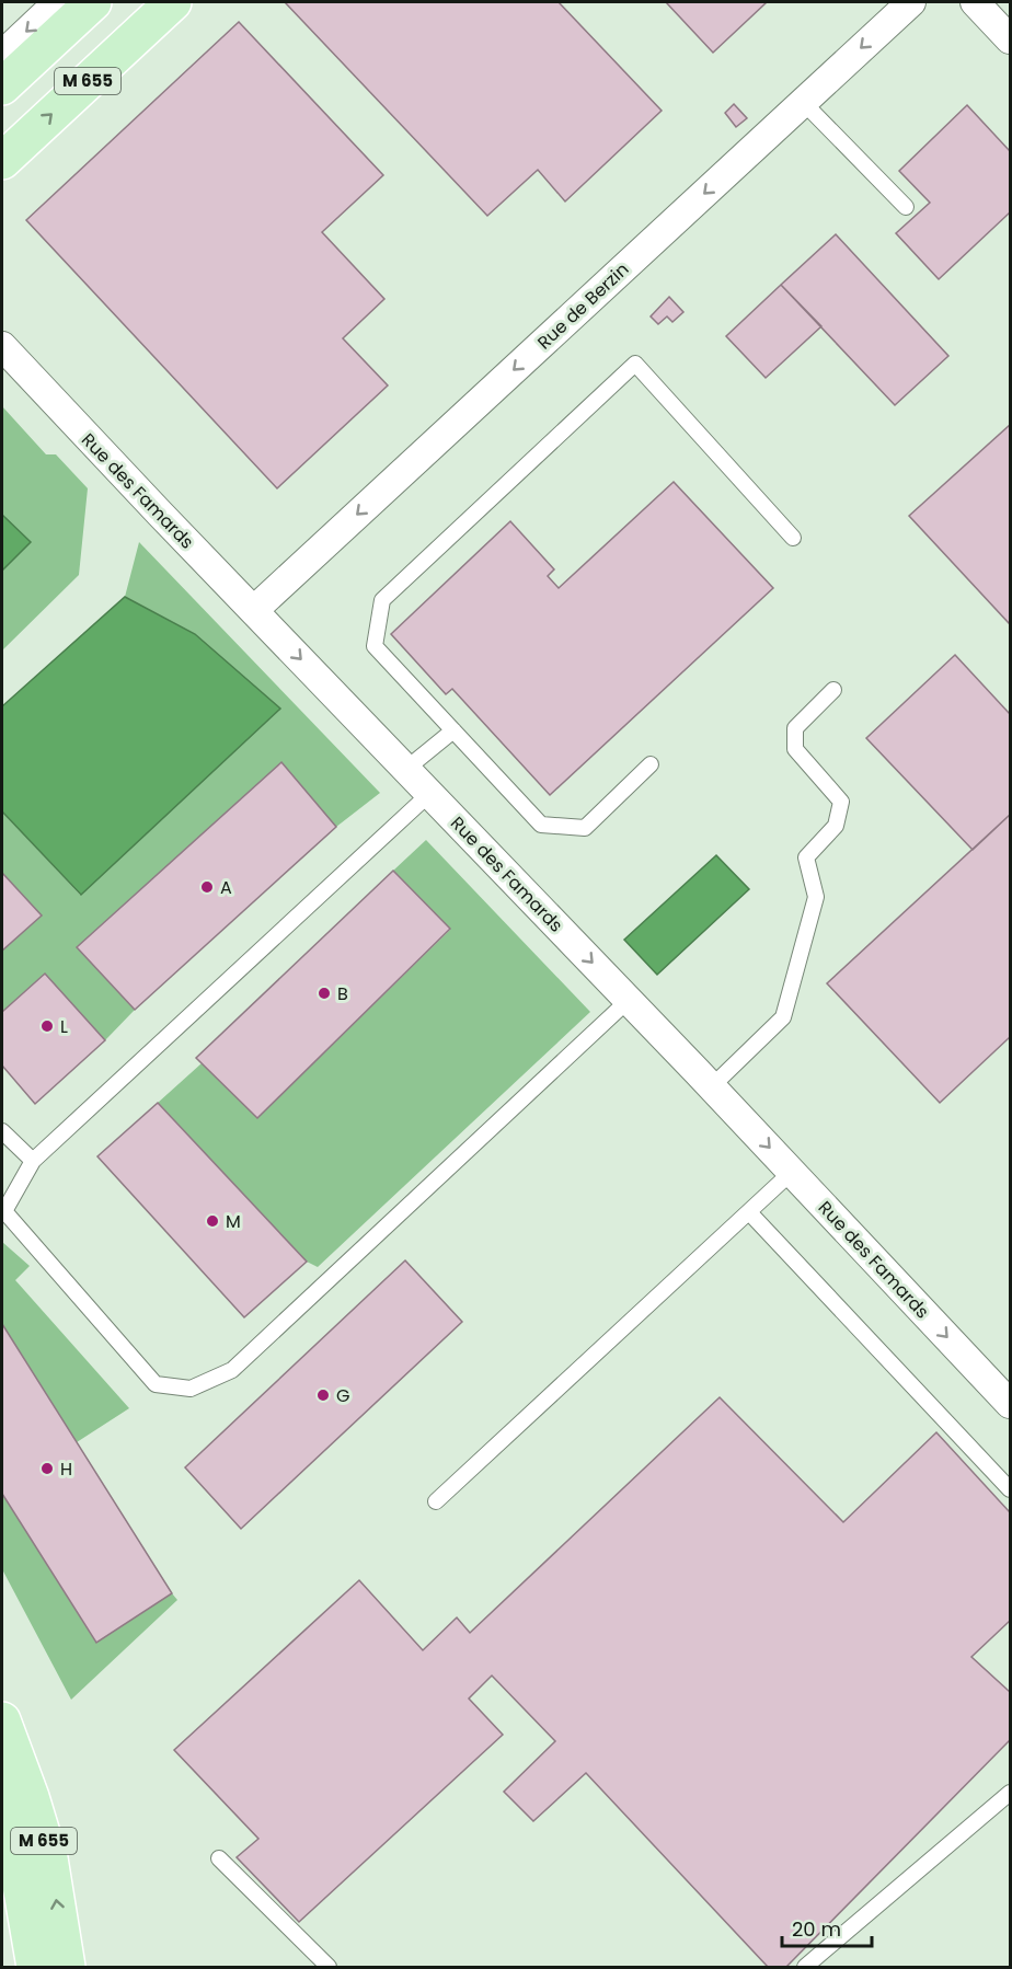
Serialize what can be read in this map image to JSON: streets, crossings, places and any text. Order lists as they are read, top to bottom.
{
  "streets": {
    "main road": ["M 655"],
    "street": ["Rue de Berzin", "Rue des Famards"]
  },
  "crossings": [
    ["Rue de Berzin", "Rue des Famards"]
  ],
  "one_way": ["Rue de Berzin", "Rue des Famards"],
  "places": [
    "A",
    "B",
    "L",
    "M",
    "G",
    "H"
  ],
  "scale_bar": "20 m"
}
